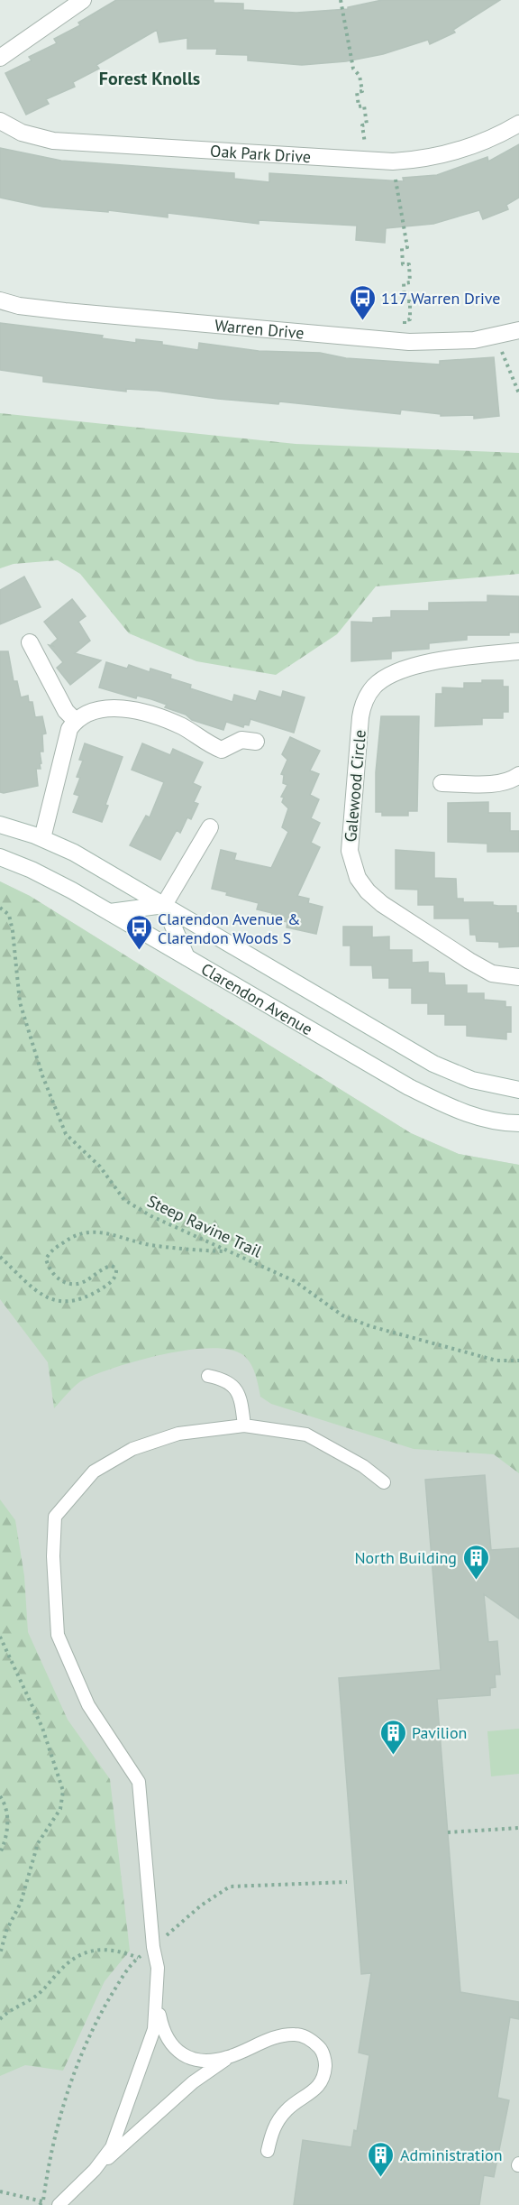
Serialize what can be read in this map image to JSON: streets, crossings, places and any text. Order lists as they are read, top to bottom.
{
  "streets": {
    "street": [
      "Oak Park Drive",
      "Warren Drive",
      "Galewood Circle",
      "Clarendon Avenue"
    ],
    "path": ["Steep Ravine Trail"]
  },
  "districts": ["Forest Knolls"],
  "places": {
    "bus stop": ["117 Warren Drive", "Clarendon Avenue & Clarendon Woods S"],
    "building": ["North Building", "Pavilion", "Administration"]
  }
}
